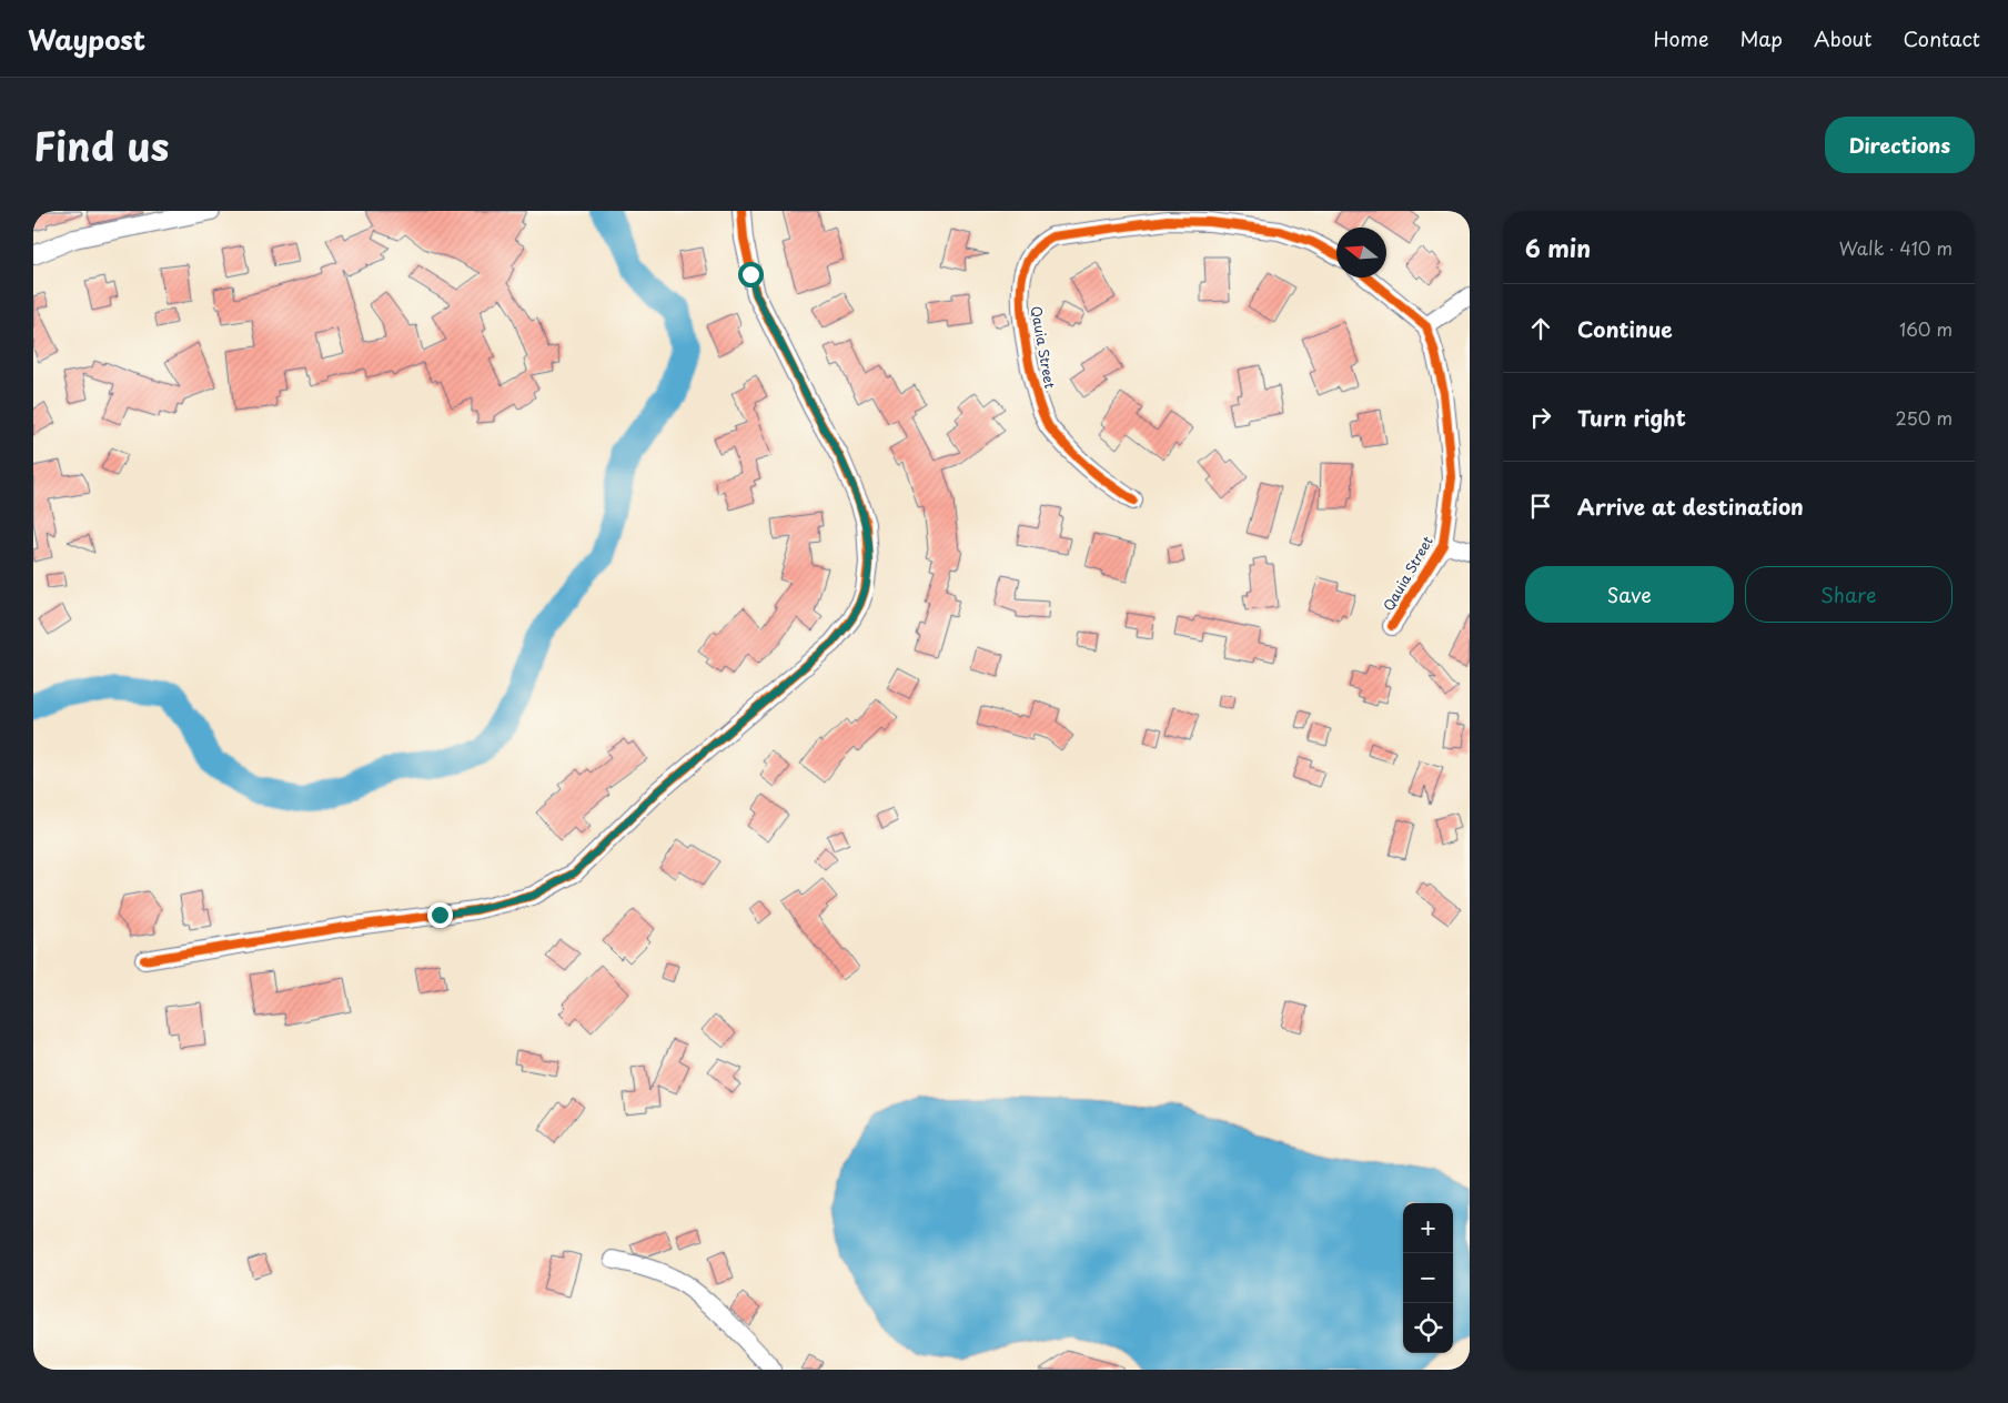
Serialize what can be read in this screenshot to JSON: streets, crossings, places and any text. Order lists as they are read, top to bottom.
{
  "streets": {
    "street": ["Qauia Street"]
  },
  "north": "left",
  "page": {
    "header": "Waypost",
    "nav": [
      "Home",
      "Map",
      "About",
      "Contact"
    ],
    "title": "Find us",
    "buttons": [
      "Directions",
      ["Save", "Share"]
    ],
    "heading": ["6 min", "Walk · 410 m"],
    "list": [
      ["Continue", "160 m"],
      ["Turn right", "250 m"],
      "Arrive at destination"
    ],
    "map_buttons": ["+", "−"]
  }
}
